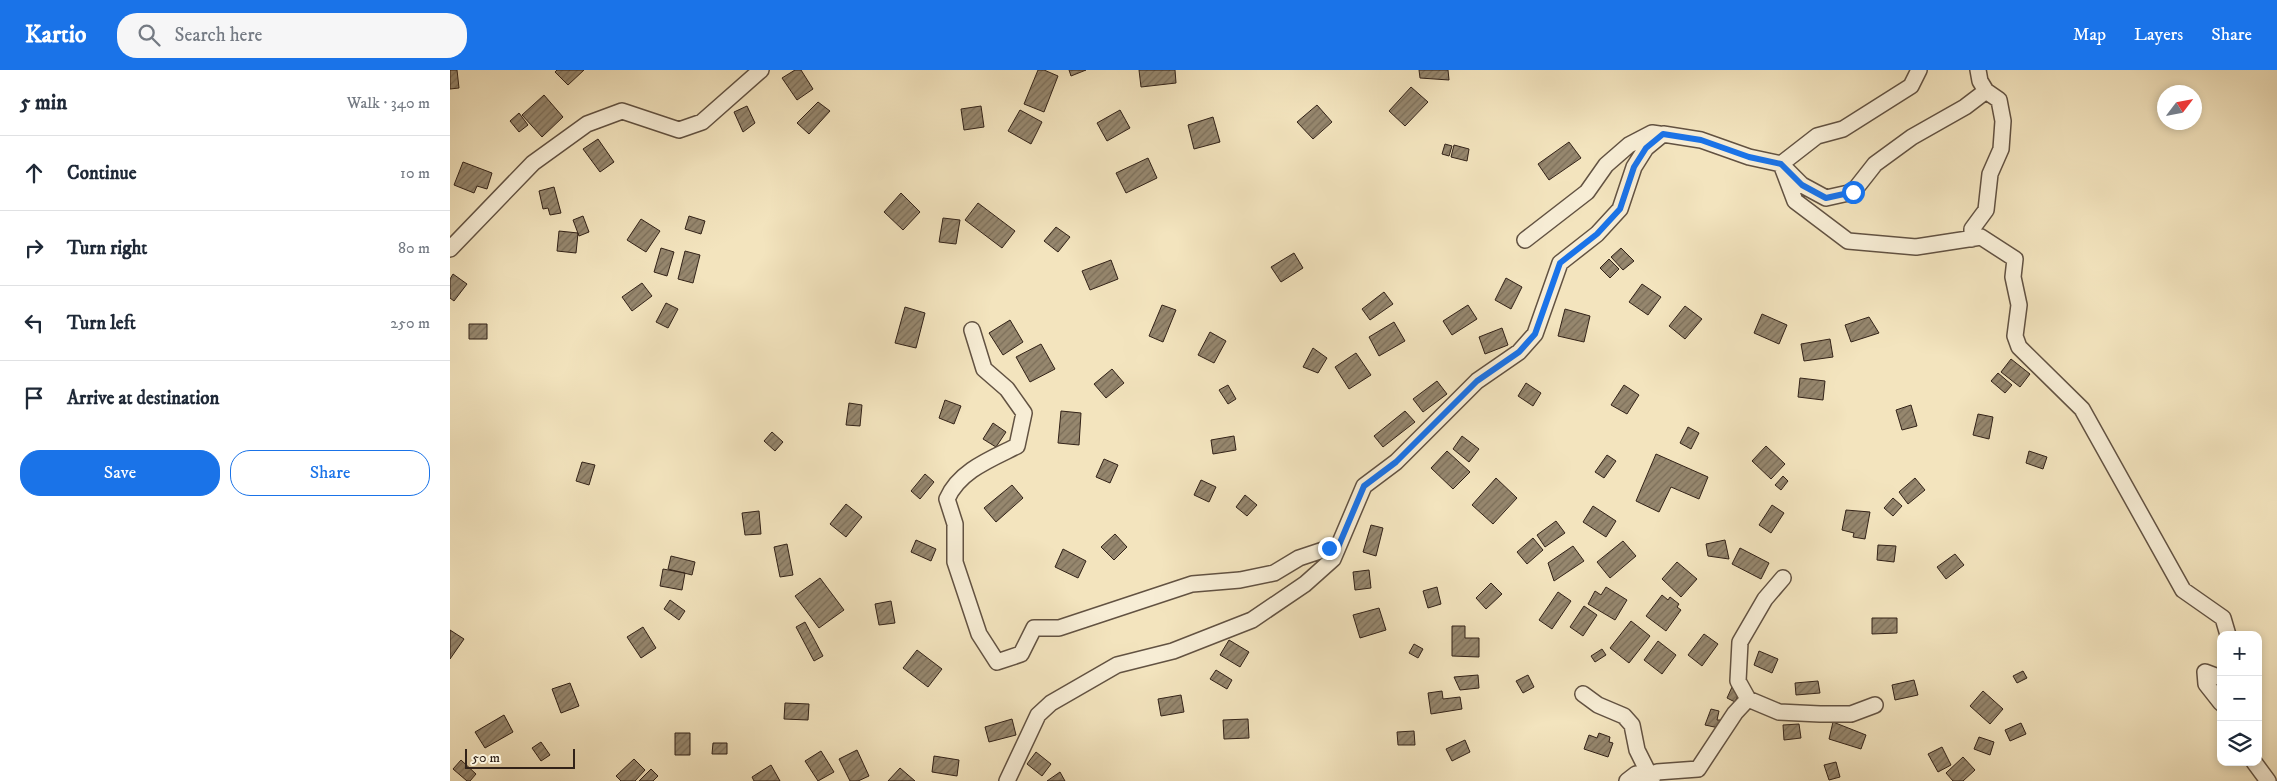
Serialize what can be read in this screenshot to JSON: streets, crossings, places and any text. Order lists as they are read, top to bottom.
{
  "scale_bar": "50 m",
  "north": "top right",
  "page": {
    "header": "Kartio",
    "search": "Search here",
    "nav": ["Map", "Layers", "Share"],
    "heading": ["5 min", "Walk · 340 m"],
    "list": [
      ["Continue", "10 m"],
      ["Turn right", "80 m"],
      ["Turn left", "250 m"],
      "Arrive at destination"
    ],
    "buttons": ["Save", "Share"],
    "map_buttons": ["+", "−"],
    "scale": "50 m"
  }
}
